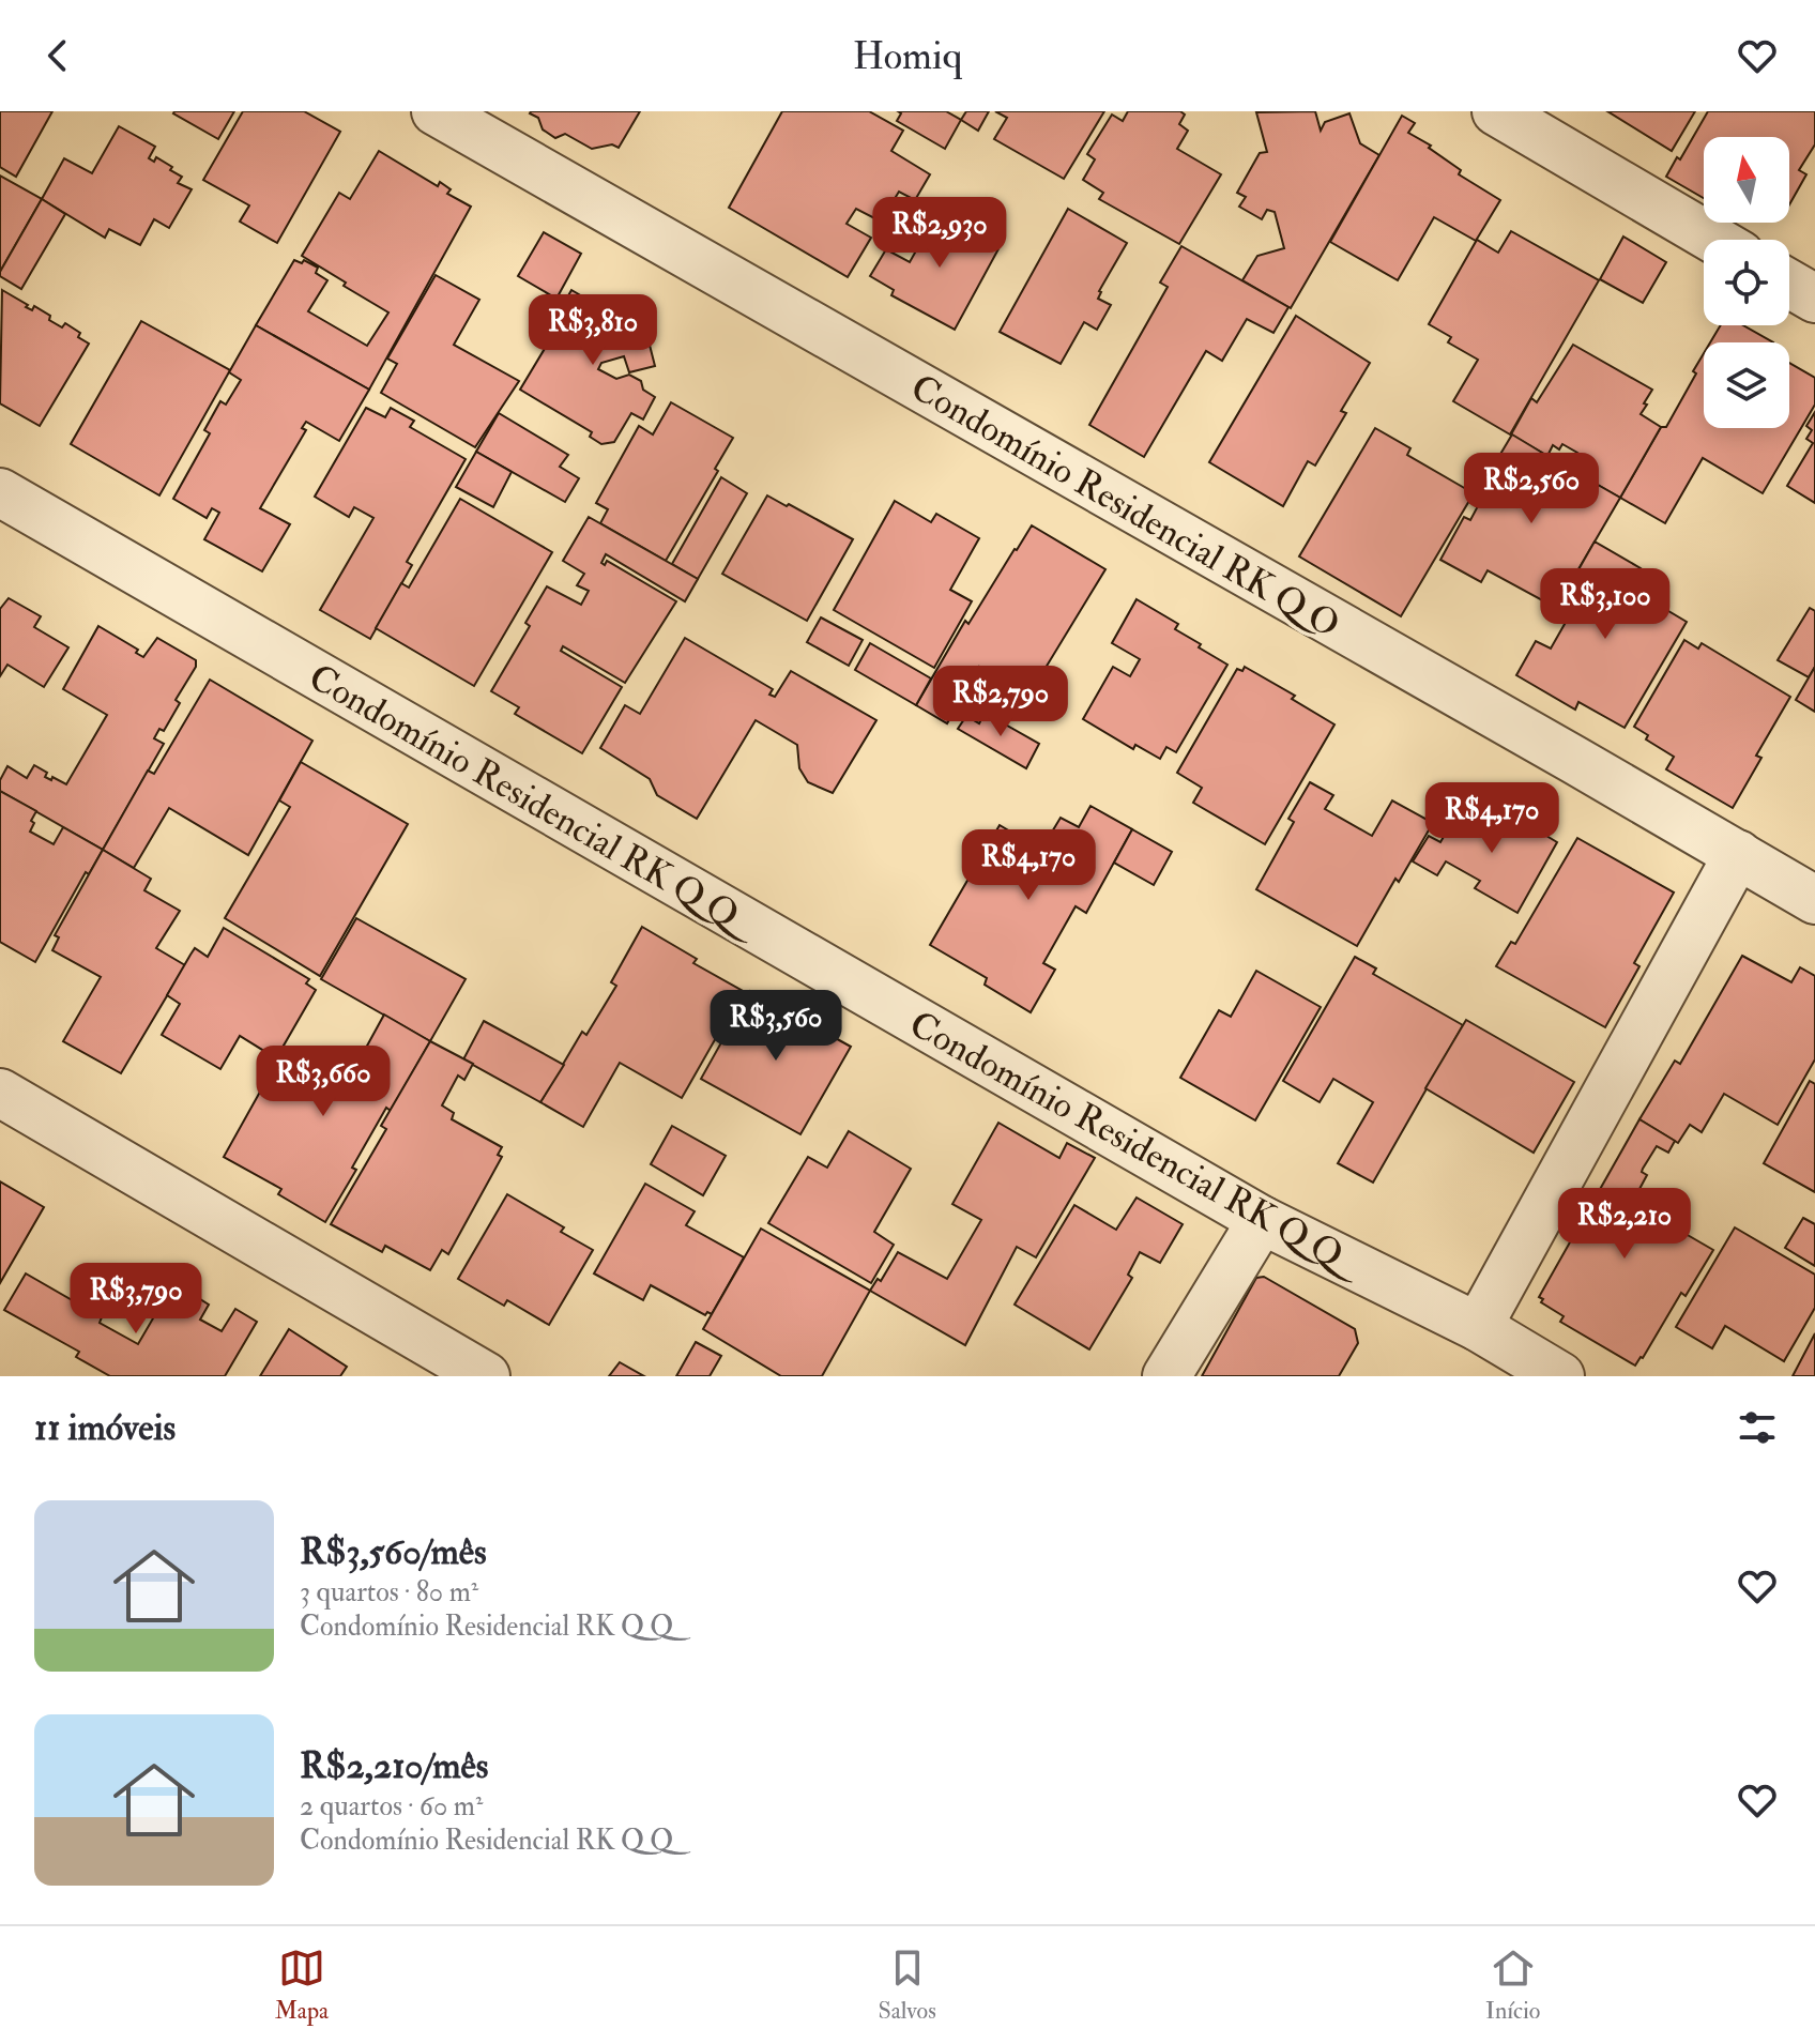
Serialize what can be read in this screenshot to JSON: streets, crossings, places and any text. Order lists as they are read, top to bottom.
{
  "streets": {
    "street": ["Condomínio Residencial RK Q O", "Condomínio Residencial RK Q Q"]
  },
  "north": "top",
  "page": {
    "header": "Homiq",
    "price": [
      "R$2,930",
      "R$3,810",
      "R$2,560",
      "R$3,100",
      "R$2,790",
      "R$4,170",
      "R$4,170",
      "R$3,560",
      "R$3,660",
      "R$2,210",
      "R$3,790"
    ],
    "heading": "11 imóveis",
    "list": [
      {
        "name": "R$3,560/mês",
        "note": "3 quartos · 80 m² · Condomínio Residencial RK Q Q"
      },
      {
        "name": "R$2,210/mês",
        "note": "2 quartos · 60 m² · Condomínio Residencial RK Q Q"
      }
    ],
    "tabs": ["Mapa", "Salvos", "Início"]
  }
}
